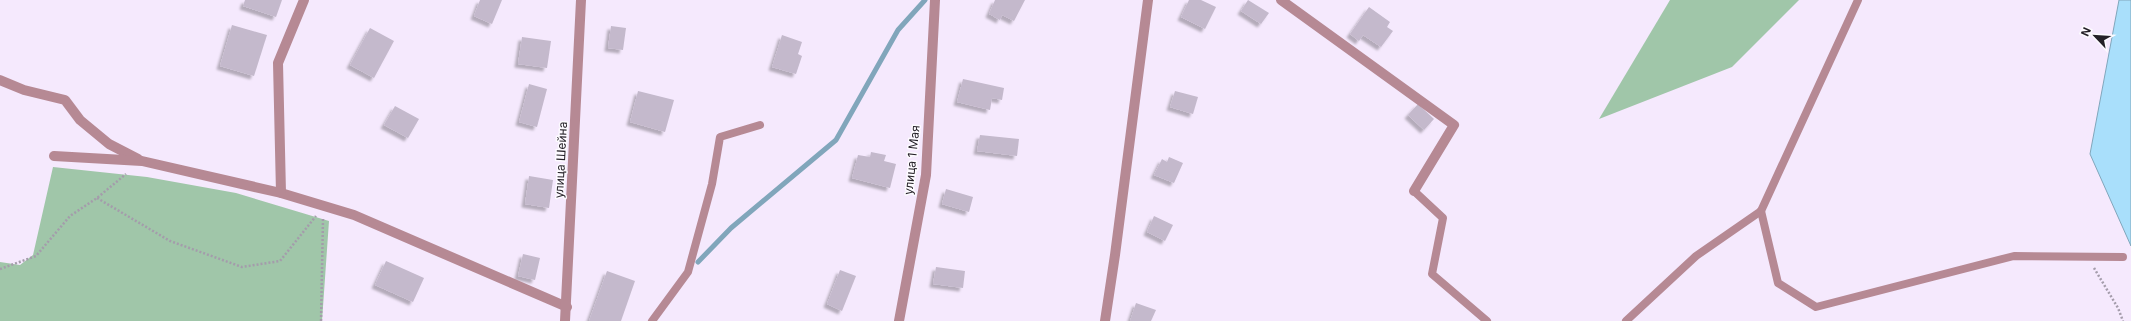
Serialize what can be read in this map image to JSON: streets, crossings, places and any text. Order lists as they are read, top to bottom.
{
  "streets": {
    "street": ["улица Шейна", "улица 1 Мая"]
  },
  "north": "top left"
}
